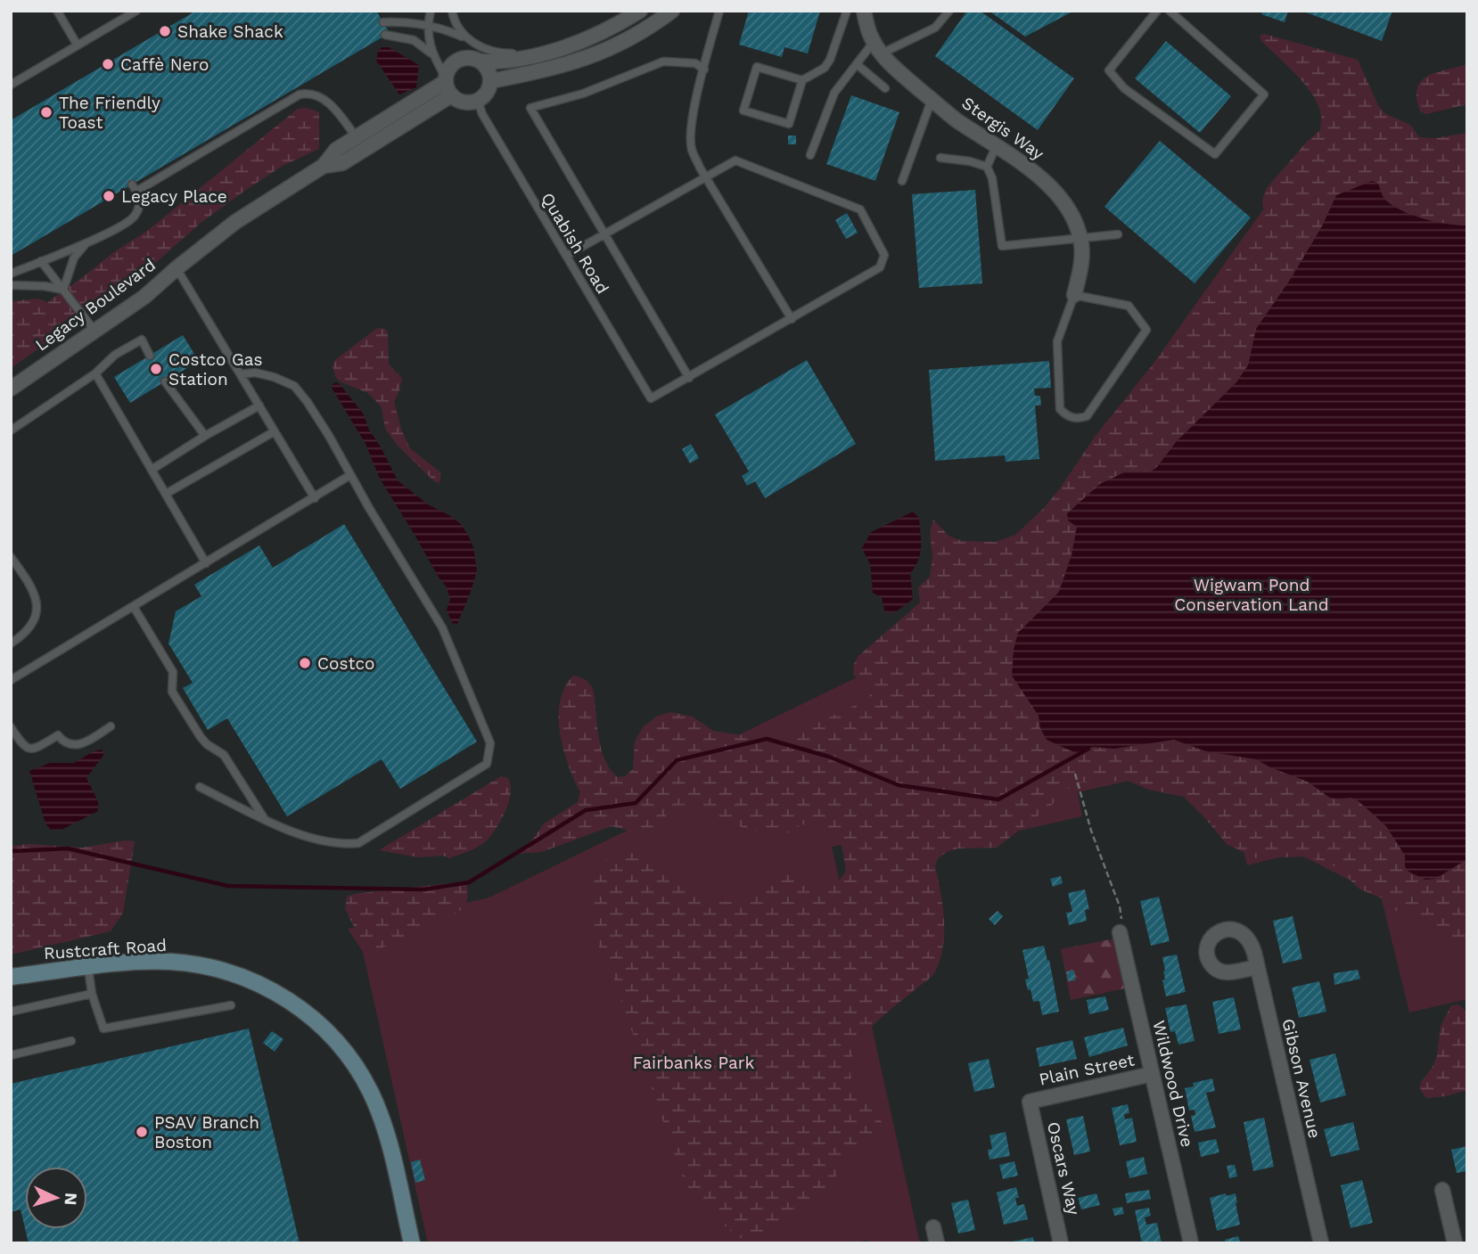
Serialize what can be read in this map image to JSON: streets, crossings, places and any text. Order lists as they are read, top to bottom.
{
  "streets": {
    "main road": ["Rustcraft Road"],
    "street": [
      "Stergis Way",
      "Legacy Boulevard",
      "Plain Street",
      "Gibson Avenue",
      "Wildwood Drive",
      "Oscars Way"
    ],
    "lane": ["Quabish Road"]
  },
  "crossings": [
    ["Quabish Road", "Legacy Boulevard"],
    ["Plain Street", "Wildwood Drive"],
    ["Plain Street", "Oscars Way"]
  ],
  "parks": ["Wigwam Pond Conservation Land", "Fairbanks Park"],
  "places": [
    "Shake Shack",
    "Caffè Nero",
    "The Friendly Toast",
    "Legacy Place",
    "Costco Gas Station",
    "Costco",
    "PSAV Branch Boston"
  ],
  "north": "right"
}
